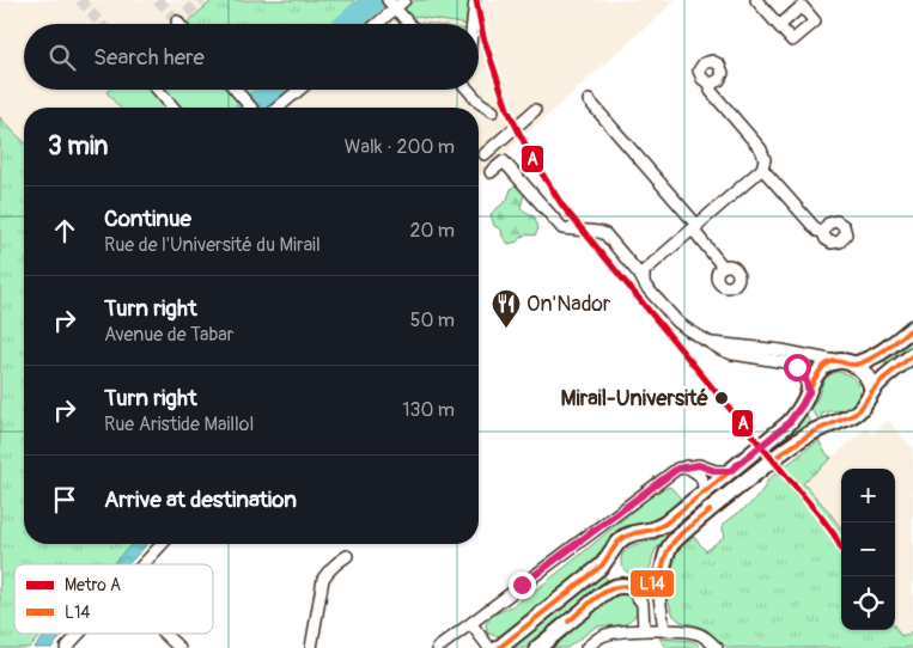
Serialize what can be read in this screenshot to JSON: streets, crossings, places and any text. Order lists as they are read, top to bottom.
{
  "places": {
    "restaurant": ["On'Nador"],
    "other": ["Mirail-Université"]
  },
  "lines": ["metro line A", "transit line L14"],
  "legend": ["Metro A", "L14"],
  "page": {
    "search": "Search here",
    "heading": ["3 min", "Walk · 200 m"],
    "list": [
      ["Continue", "Rue de l'Université du Mirail", "20 m"],
      ["Turn right", "Avenue de Tabar", "50 m"],
      ["Turn right", "Rue Aristide Maillol", "130 m"],
      "Arrive at destination"
    ],
    "map_buttons": ["+", "−"]
  }
}
